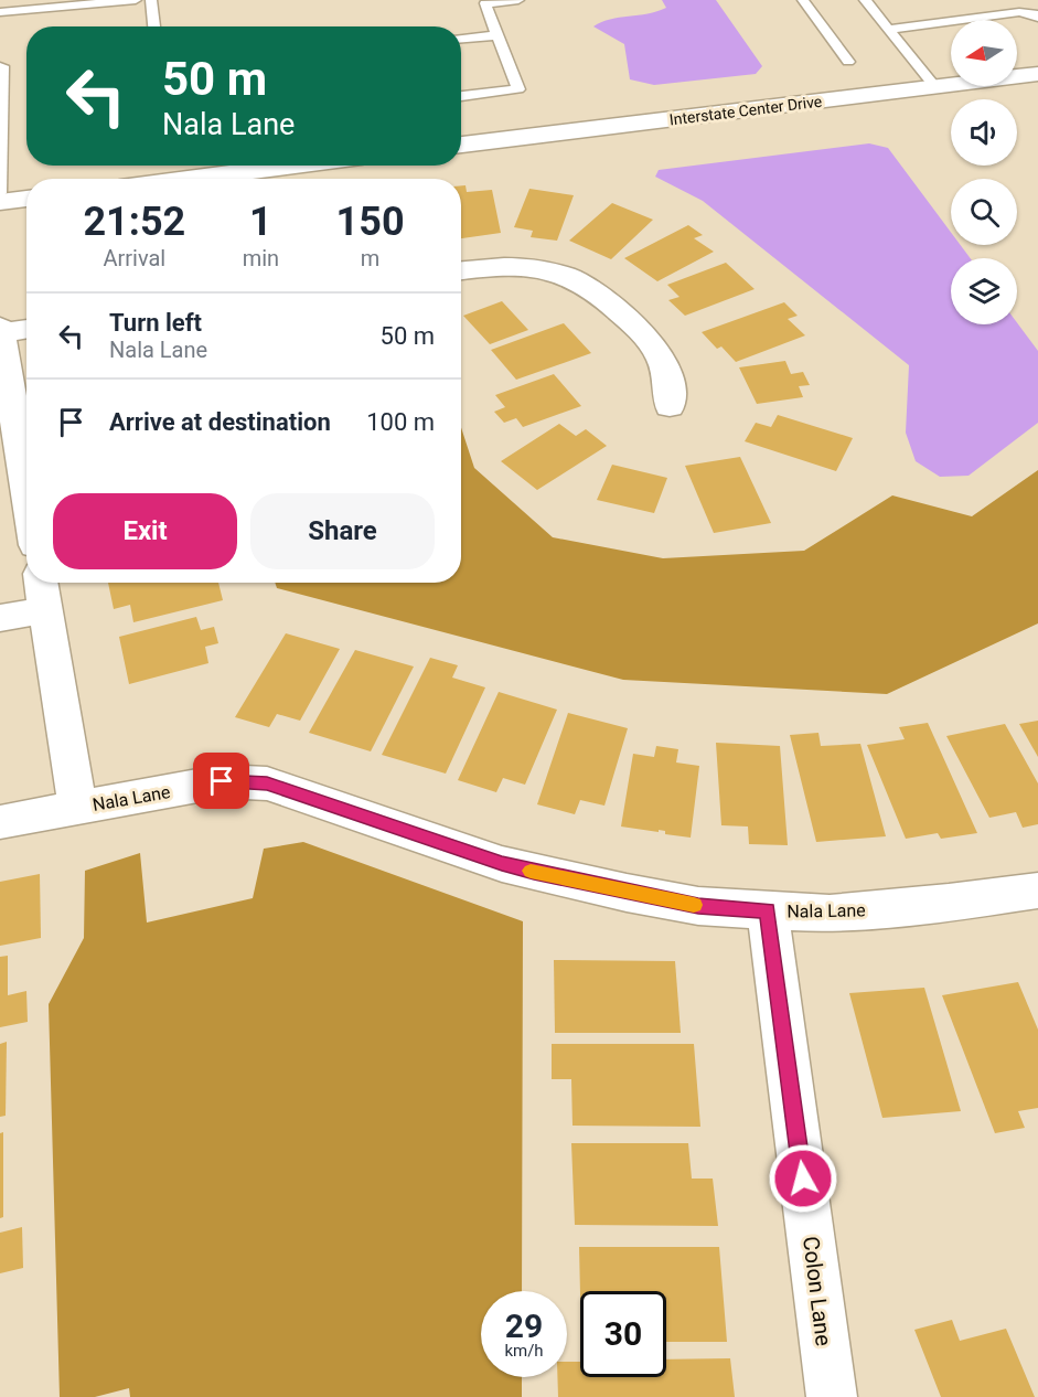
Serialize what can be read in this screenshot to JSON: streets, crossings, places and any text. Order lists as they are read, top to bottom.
{
  "streets": {
    "street": ["Interstate Center Drive", "Nala Lane", "Colon Lane"]
  },
  "crossings": [
    ["Nala Lane", "Colon Lane"]
  ],
  "north": "left",
  "page": {
    "turn": ["50 m", "Nala Lane"],
    "eta": [
      "21:52",
      "Arrival",
      "1",
      "min",
      "150",
      "m"
    ],
    "list": [
      {
        "name": "Turn left",
        "note": "Nala Lane",
        "value": "50 m"
      },
      {
        "name": "Arrive at destination",
        "value": "100 m"
      }
    ],
    "buttons": ["Exit", "Share"],
    "speed": "29 km/h",
    "limit": "30"
  }
}
